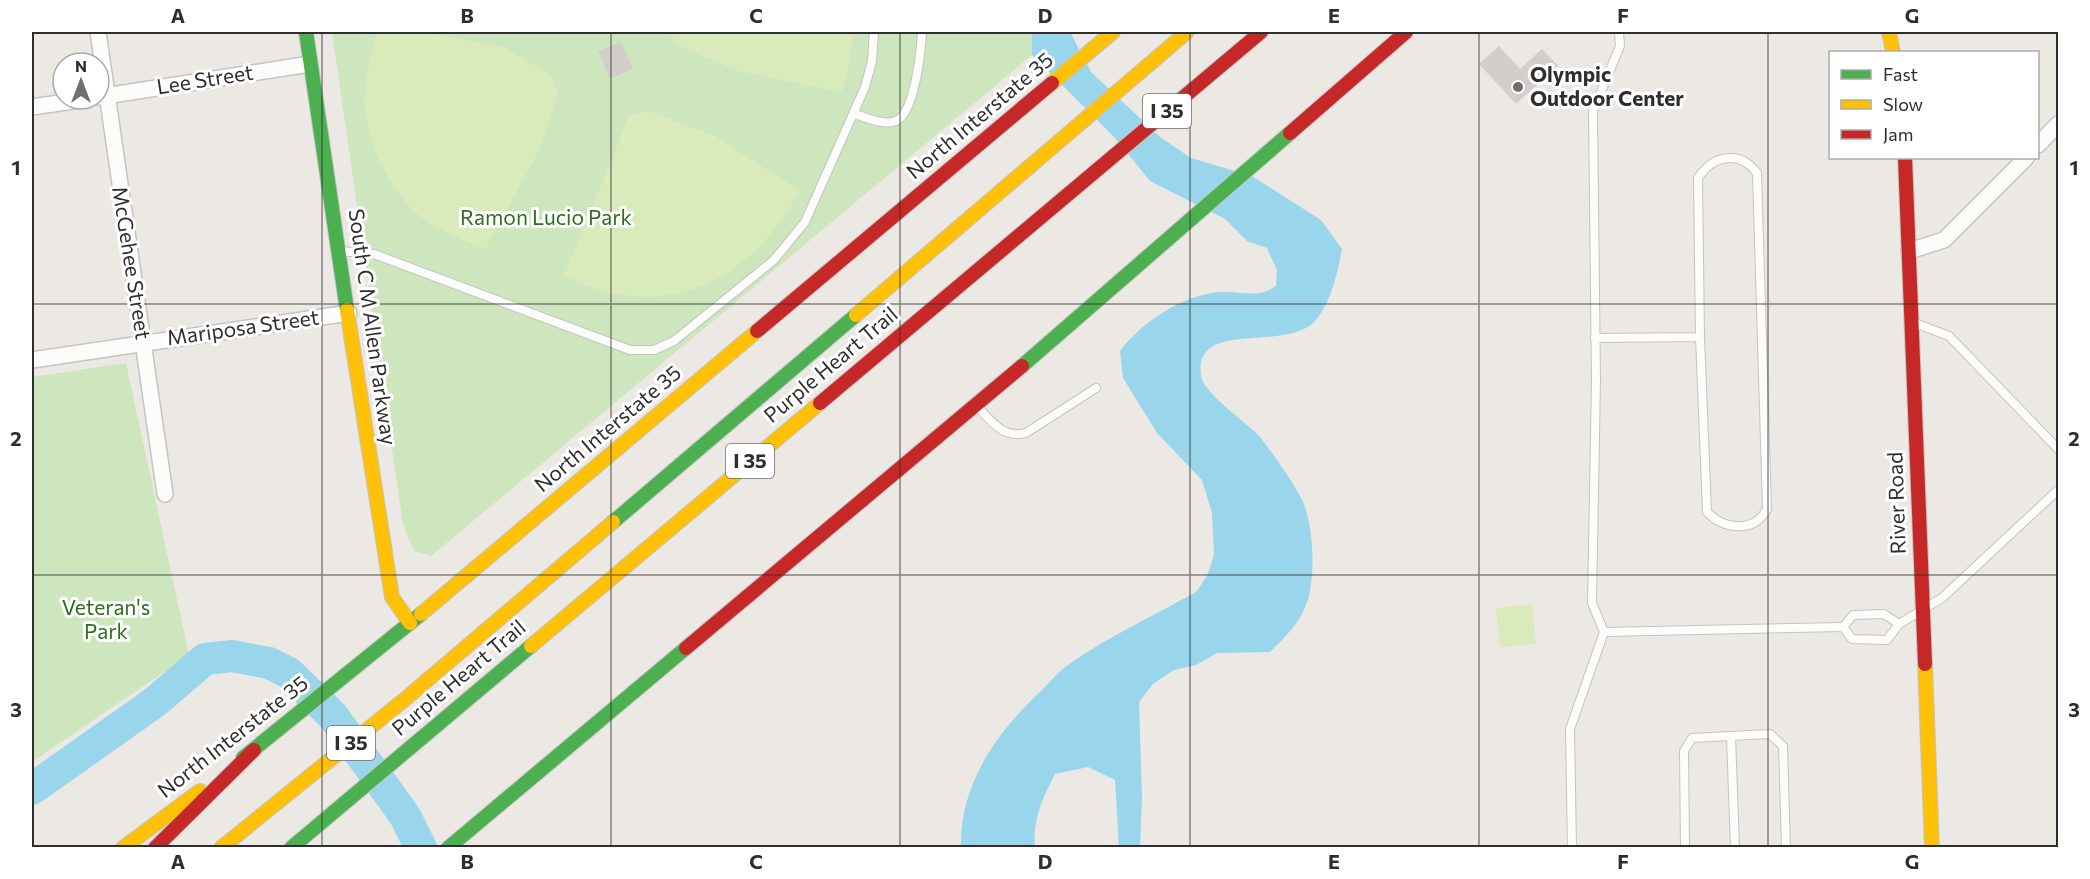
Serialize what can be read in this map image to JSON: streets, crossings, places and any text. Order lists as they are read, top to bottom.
{
  "streets": {
    "main road": [
      "I 35",
      "North Interstate 35",
      "South C M Allen Parkway",
      "Purple Heart Trail",
      "River Road"
    ],
    "street": ["Lee Street", "McGehee Street", "Mariposa Street"]
  },
  "crossings": [
    ["Lee Street", "South C M Allen Parkway"],
    ["North Interstate 35", "South C M Allen Parkway"],
    ["McGehee Street", "Mariposa Street"],
    ["South C M Allen Parkway", "Mariposa Street"]
  ],
  "parks": ["Ramon Lucio Park", "Veteran's Park"],
  "places": ["Olympic Outdoor Center"],
  "legend": ["Fast", "Slow", "Jam"],
  "north": "top",
  "grid": {
    "columns": [
      "A",
      "B",
      "C",
      "D",
      "E",
      "F",
      "G"
    ],
    "rows": ["1", "2", "3"]
  }
}
